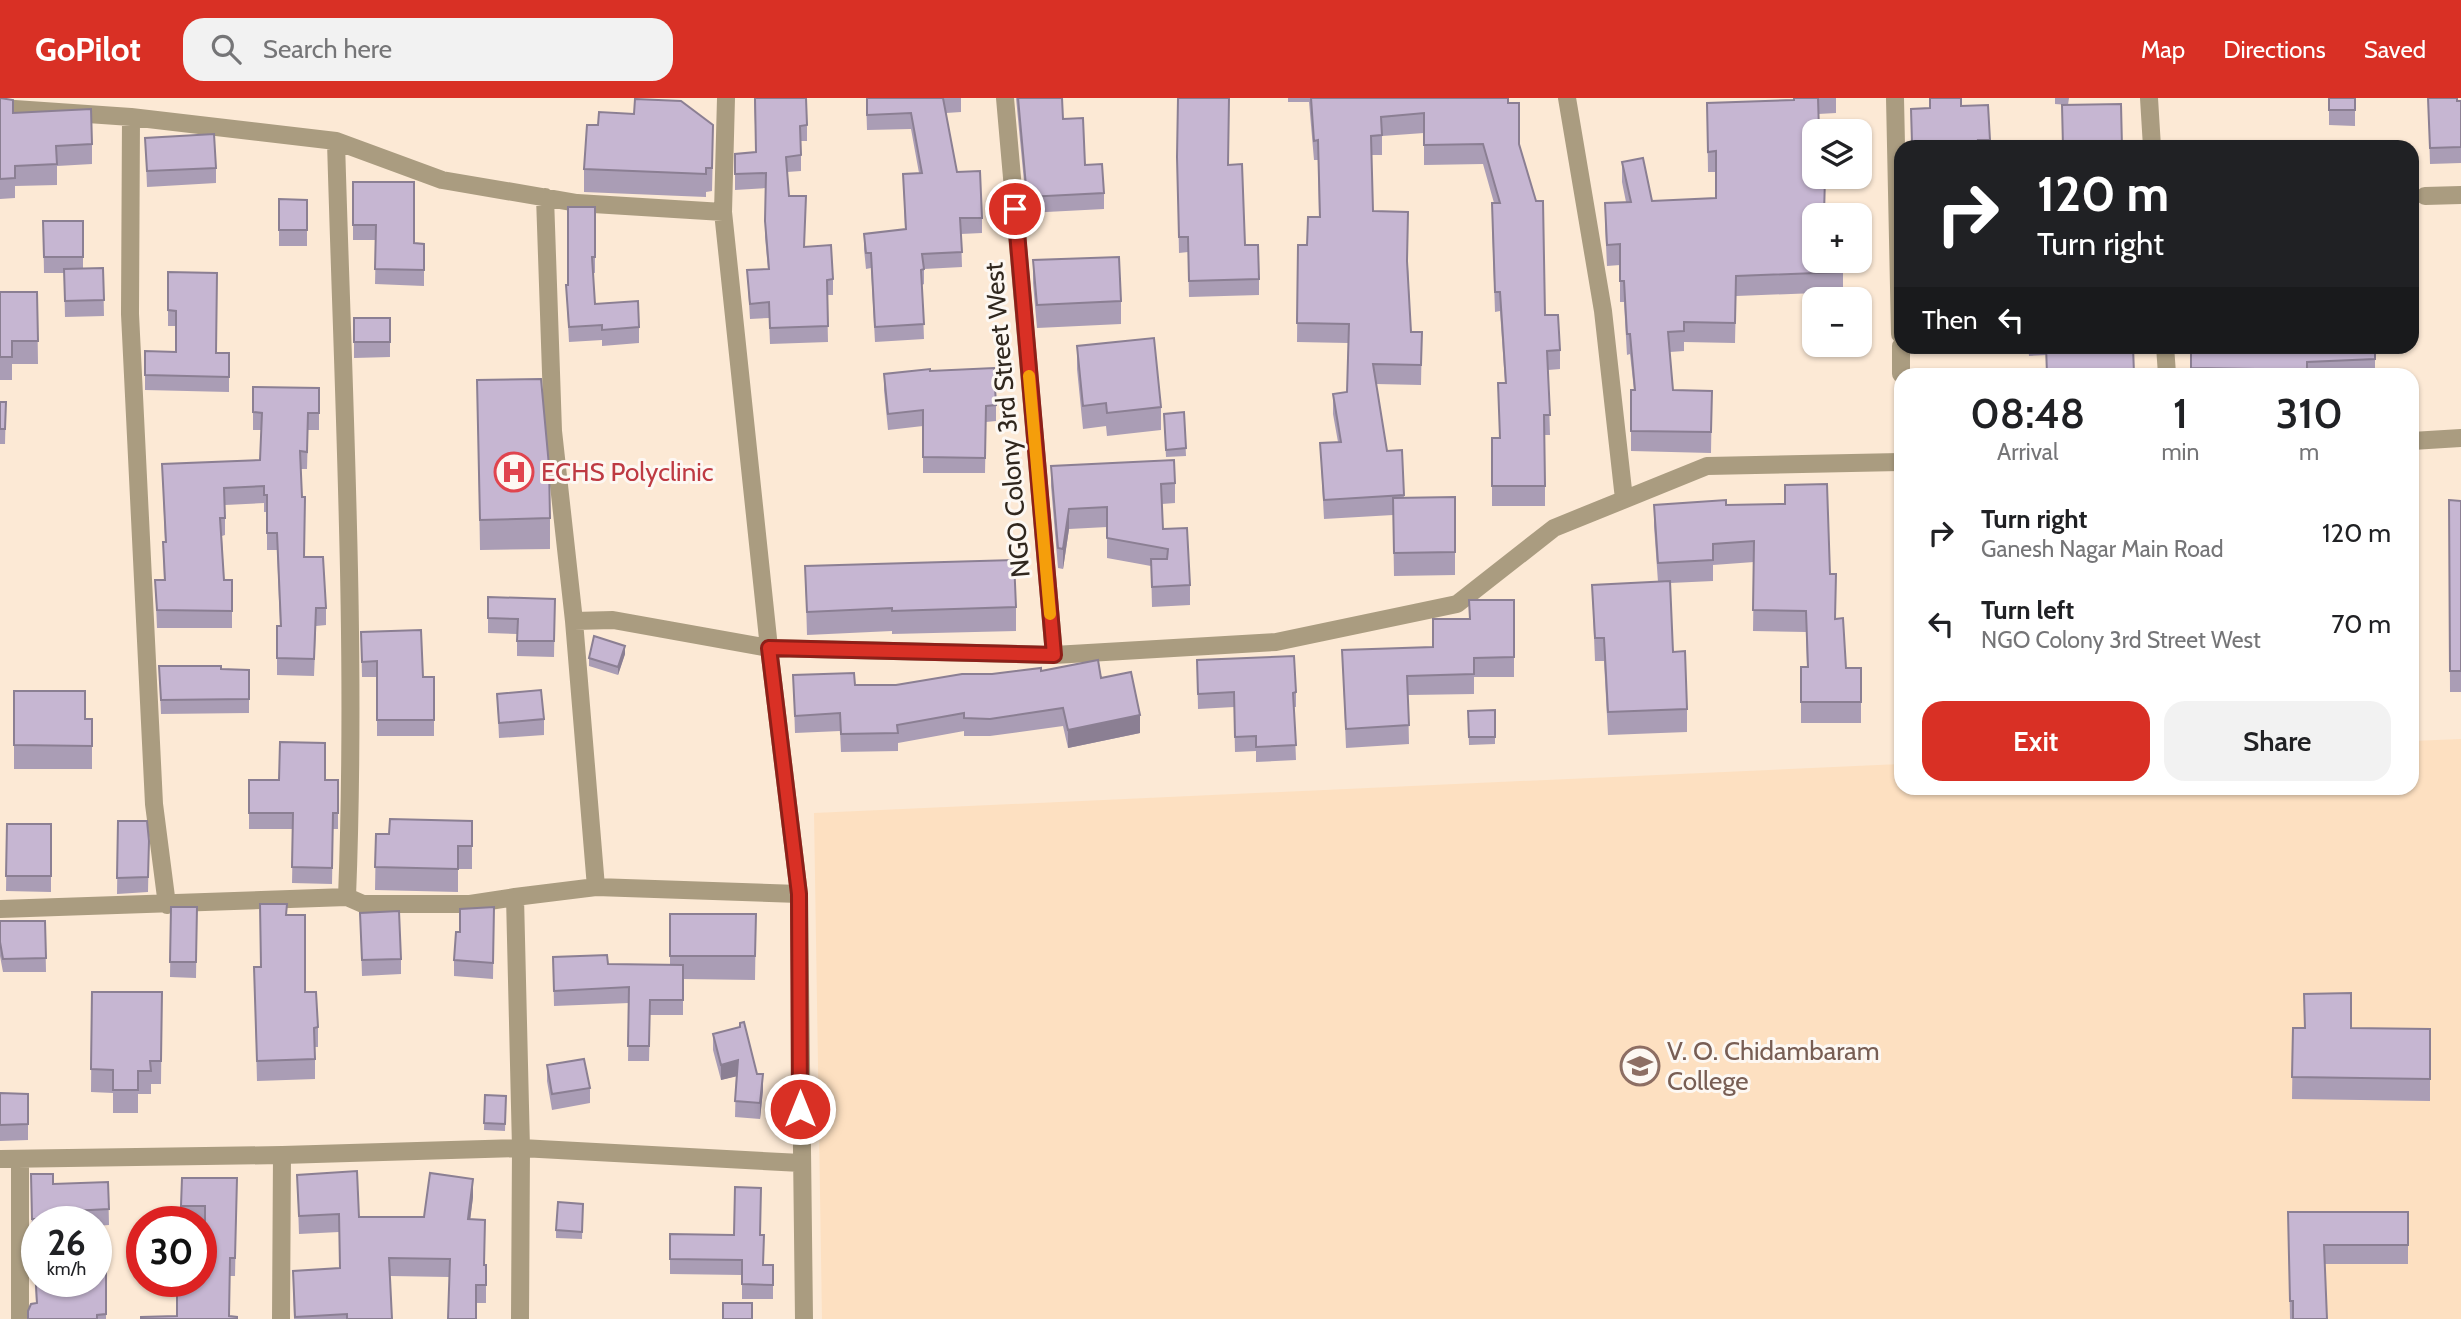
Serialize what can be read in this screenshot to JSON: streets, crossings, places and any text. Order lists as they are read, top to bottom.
{
  "streets": {
    "street": ["NGO Colony 3rd Street West"]
  },
  "places": {
    "hospital": ["ECHS Polyclinic"],
    "school or university": ["V. O. Chidambaram College"]
  },
  "page": {
    "header": "GoPilot",
    "search": "Search here",
    "nav": ["Map", "Directions", "Saved"],
    "map_buttons": ["+", "−"],
    "turn": ["120 m", "Turn right"],
    "then": "Then",
    "eta": [
      "08:48",
      "Arrival",
      "1",
      "min",
      "310",
      "m"
    ],
    "list": [
      {
        "name": "Turn right",
        "note": "Ganesh Nagar Main Road",
        "value": "120 m"
      },
      {
        "name": "Turn left",
        "note": "NGO Colony 3rd Street West",
        "value": "70 m"
      }
    ],
    "buttons": ["Exit", "Share"],
    "speed": "26 km/h",
    "limit": "30"
  }
}
